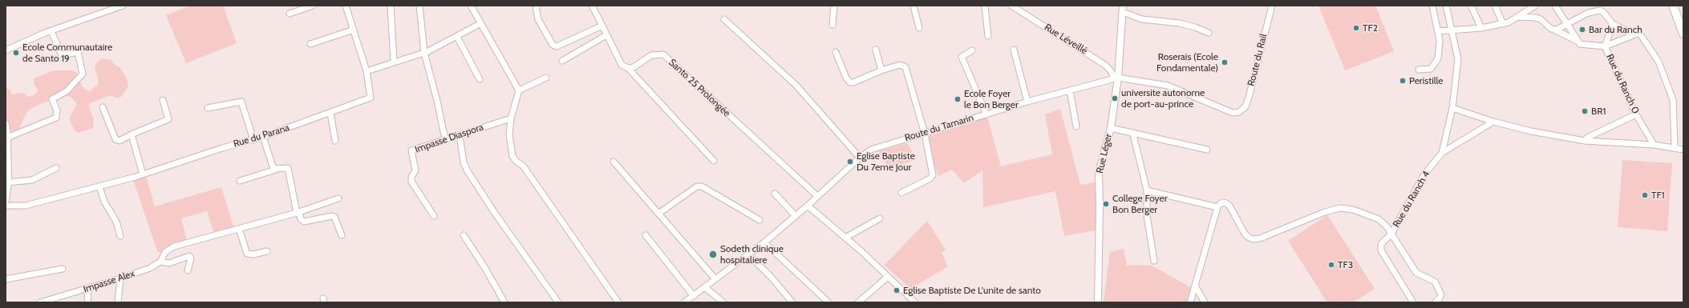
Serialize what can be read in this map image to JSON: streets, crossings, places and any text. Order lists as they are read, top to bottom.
{
  "streets": {
    "street": [
      "Rue Léveillé",
      "Route du Rail",
      "Rue du Ranch 0",
      "Santo 25 Prolongée",
      "Route du Tamarin",
      "Rue du Parana",
      "Impasse Diaspora",
      "Rue Léger",
      "Rue du Ranch 4",
      "Impasse Alex"
    ]
  },
  "crossings": [
    ["Rue Léveillé", "Route du Tamarin"],
    ["Rue Léveillé", "Rue Léger"],
    ["Route du Rail", "Route du Tamarin"],
    ["Santo 25 Prolongée", "Route du Tamarin"],
    ["Route du Tamarin", "Rue Léger"]
  ],
  "places": [
    "TF2",
    "Bar du Ranch",
    "Ecole Communautaire de Santo 19",
    "Roserais (Ecole Fondamentale)",
    "Peristille",
    "universite autonome de port-au-prince",
    "Ecole Foyer le Bon Berger",
    "BR1",
    "Eglise Baptiste Du 7eme Jour",
    "TF1",
    "College Foyer Bon Berger",
    "Sodeth clinique hospitaliere",
    "TF3",
    "Eglise Baptiste De L'unite de santo"
  ]
}
